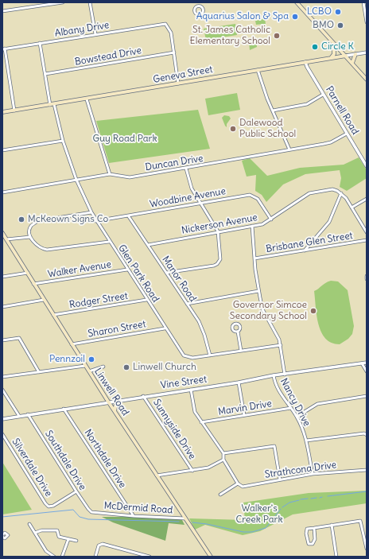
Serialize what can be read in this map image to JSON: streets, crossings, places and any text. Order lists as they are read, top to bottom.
{
  "streets": {
    "main road": ["Geneva Street", "Linwell Road"],
    "street": [
      "Albany Drive",
      "Bowstead Drive",
      "Parnell Road",
      "Duncan Drive",
      "Woodbine Avenue",
      "Nickerson Avenue",
      "Brisbane Glen Street",
      "Walker Avenue",
      "Glen Park Road",
      "Manor Road",
      "Rodger Street",
      "Sharon Street",
      "Vine Street",
      "Nancy Drive",
      "Marvin Drive",
      "Sunnyside Drive",
      "Northdale Drive",
      "Southdale Drive",
      "Silverdale Drive",
      "Strathcona Drive",
      "McDermid Road"
    ]
  },
  "crossings": [
    ["Albany Drive", "Bowstead Drive"],
    ["Geneva Street", "Parnell Road"],
    ["Geneva Street", "Glen Park Road"],
    ["Parnell Road", "Duncan Drive"],
    ["Duncan Drive", "Glen Park Road"],
    ["Woodbine Avenue", "Nickerson Avenue"],
    ["Woodbine Avenue", "Glen Park Road"],
    ["Woodbine Avenue", "Manor Road"],
    ["Nickerson Avenue", "Manor Road"],
    ["Walker Avenue", "Glen Park Road"],
    ["Walker Avenue", "Linwell Road"],
    ["Glen Park Road", "Manor Road"],
    ["Glen Park Road", "Rodger Street"],
    ["Glen Park Road", "Sharon Street"],
    ["Rodger Street", "Linwell Road"],
    ["Sharon Street", "Linwell Road"],
    ["Vine Street", "Linwell Road"],
    ["Vine Street", "Nancy Drive"],
    ["Vine Street", "Sunnyside Drive"],
    ["Vine Street", "Northdale Drive"],
    ["Vine Street", "Southdale Drive"],
    ["Linwell Road", "McDermid Road"],
    ["Nancy Drive", "Marvin Drive"],
    ["Nancy Drive", "Strathcona Drive"],
    ["Northdale Drive", "McDermid Road"],
    ["Southdale Drive", "Silverdale Drive"],
    ["Southdale Drive", "McDermid Road"]
  ],
  "parks": ["Guy Road Park", "Walker's Creek Park"],
  "places": [
    "LCBO",
    "Aquarius Salon & Spa",
    "BMO",
    "St. James Catholic Elementary School",
    "Circle K",
    "Dalewood Public School",
    "McKeown Signs Co",
    "Governor Simcoe Secondary School",
    "Pennzoil",
    "Linwell Church"
  ]
}
